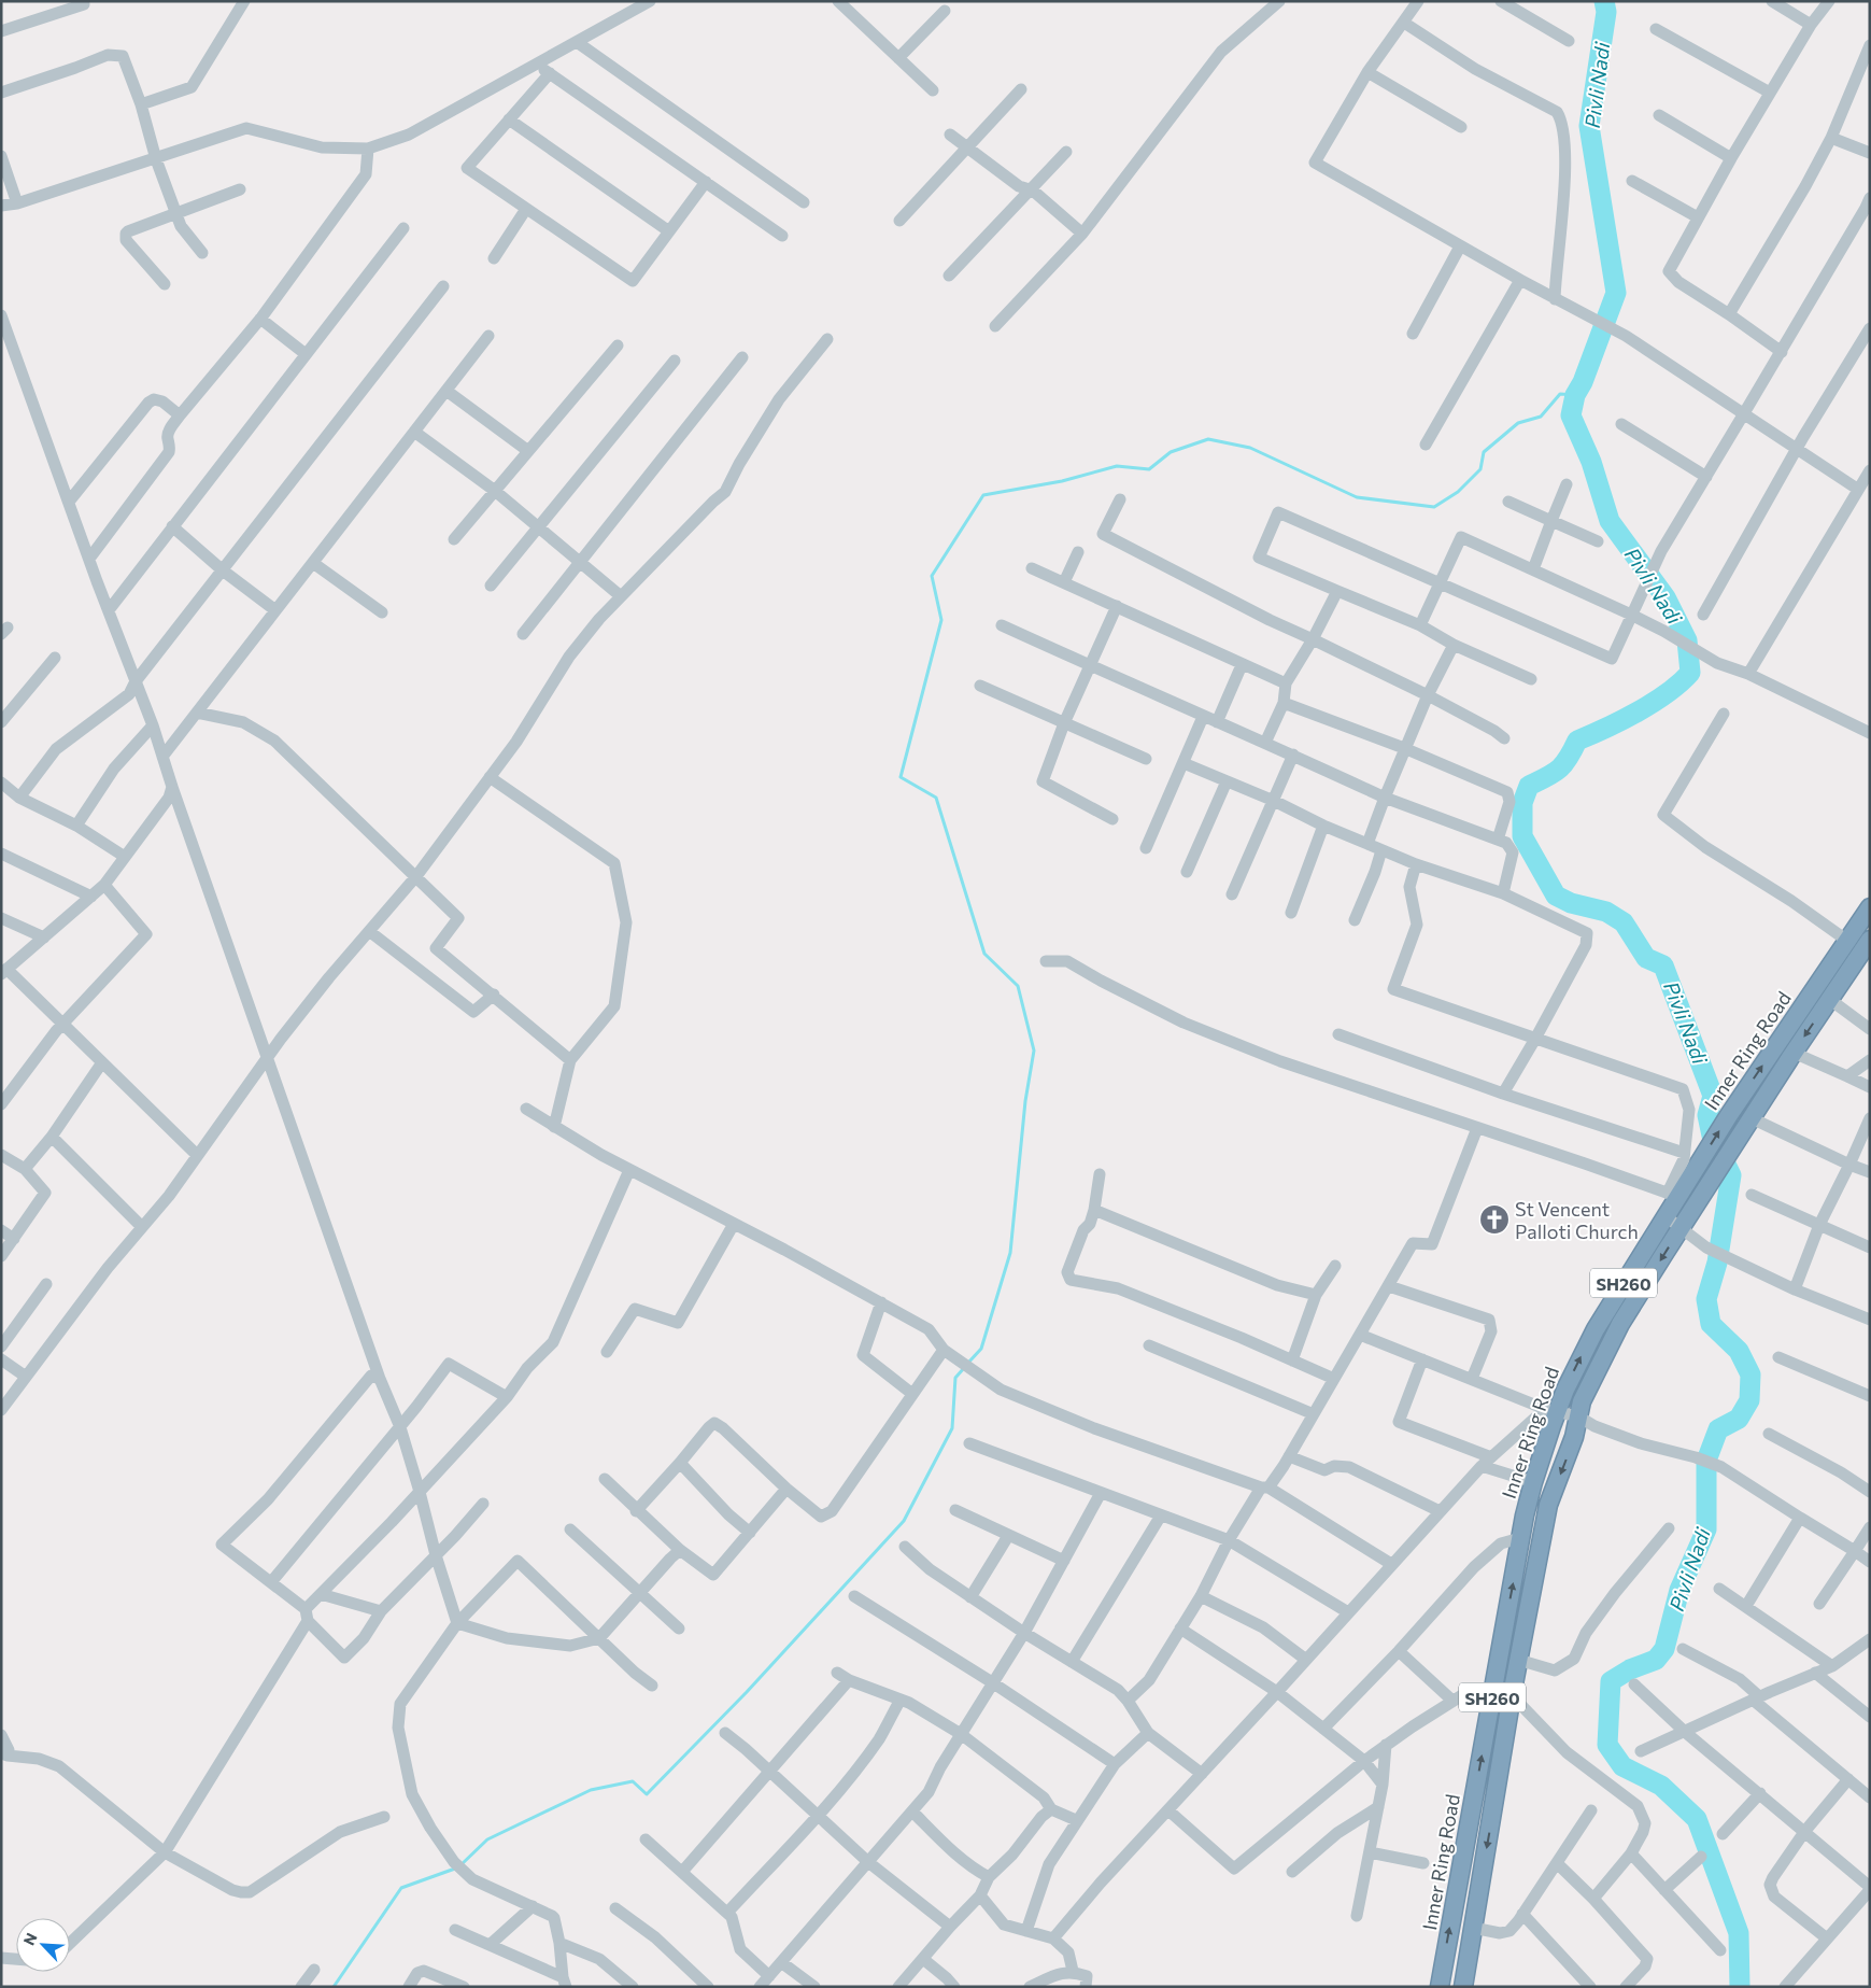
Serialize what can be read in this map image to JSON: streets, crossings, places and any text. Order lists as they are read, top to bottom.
{
  "streets": {
    "highway": ["Inner Ring Road", "SH260"]
  },
  "water": ["Pivli Nadi"],
  "places": {
    "church": ["St Vencent Palloti Church"]
  },
  "north": "top left"
}
